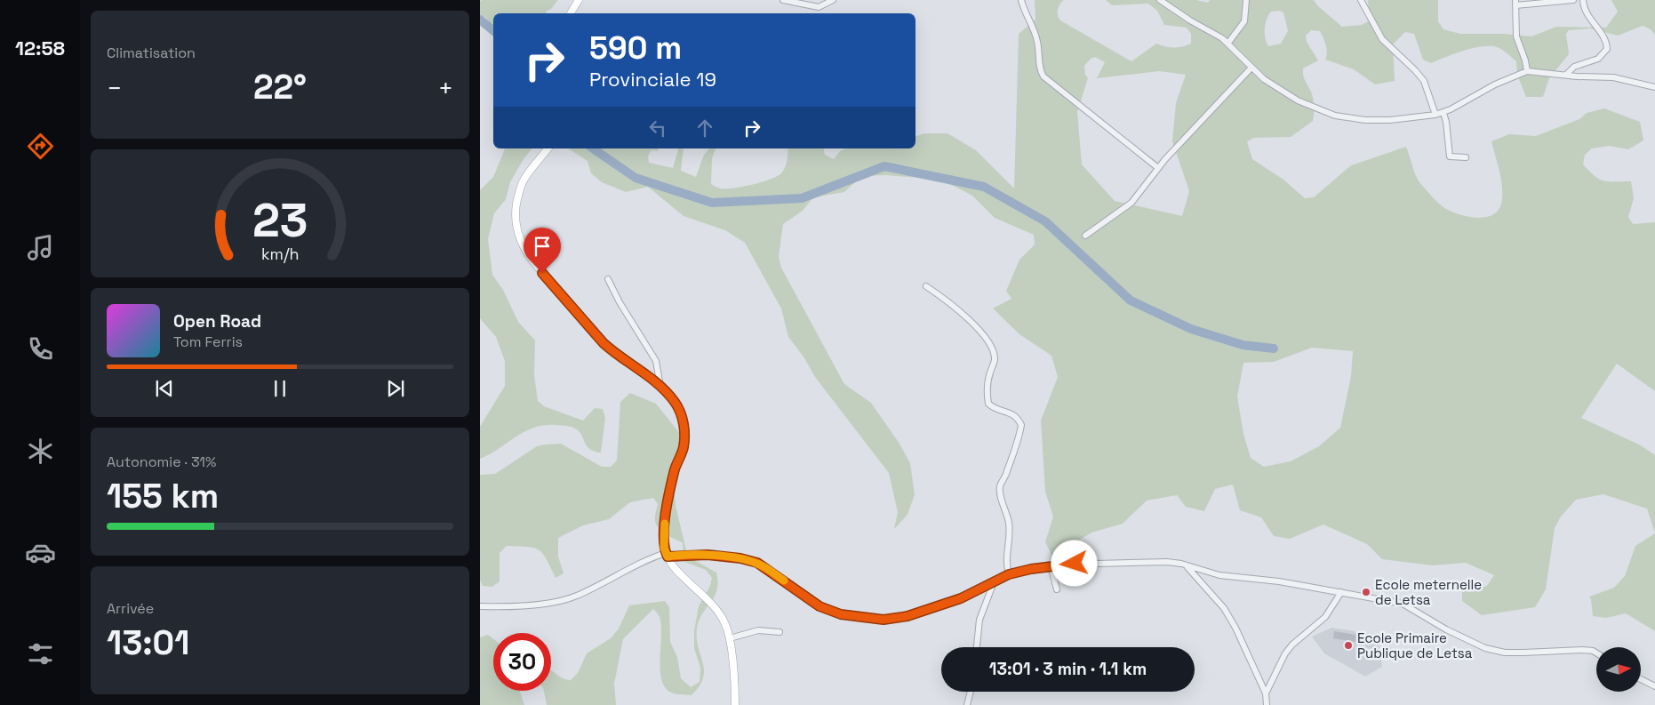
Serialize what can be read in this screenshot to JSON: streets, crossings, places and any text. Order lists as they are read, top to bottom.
{
  "places": ["Ecole meternelle de Letsa", "Ecole Primaire Publique de Letsa"],
  "north": "right",
  "page": {
    "tabs": "12:58",
    "tile": [
      "Climatisation",
      ["Autonomie · 31%", "155 km"],
      ["Arrivée", "13:01"]
    ],
    "turn": ["590 m", "Provinciale 19"],
    "heat": ["−", "22°", "+"],
    "song": ["Open Road", "Tom Ferris"],
    "limit": "30",
    "trip": "13:01 · 3 min · 1.1 km",
    "gauge": ["23", "km/h"]
  }
}
